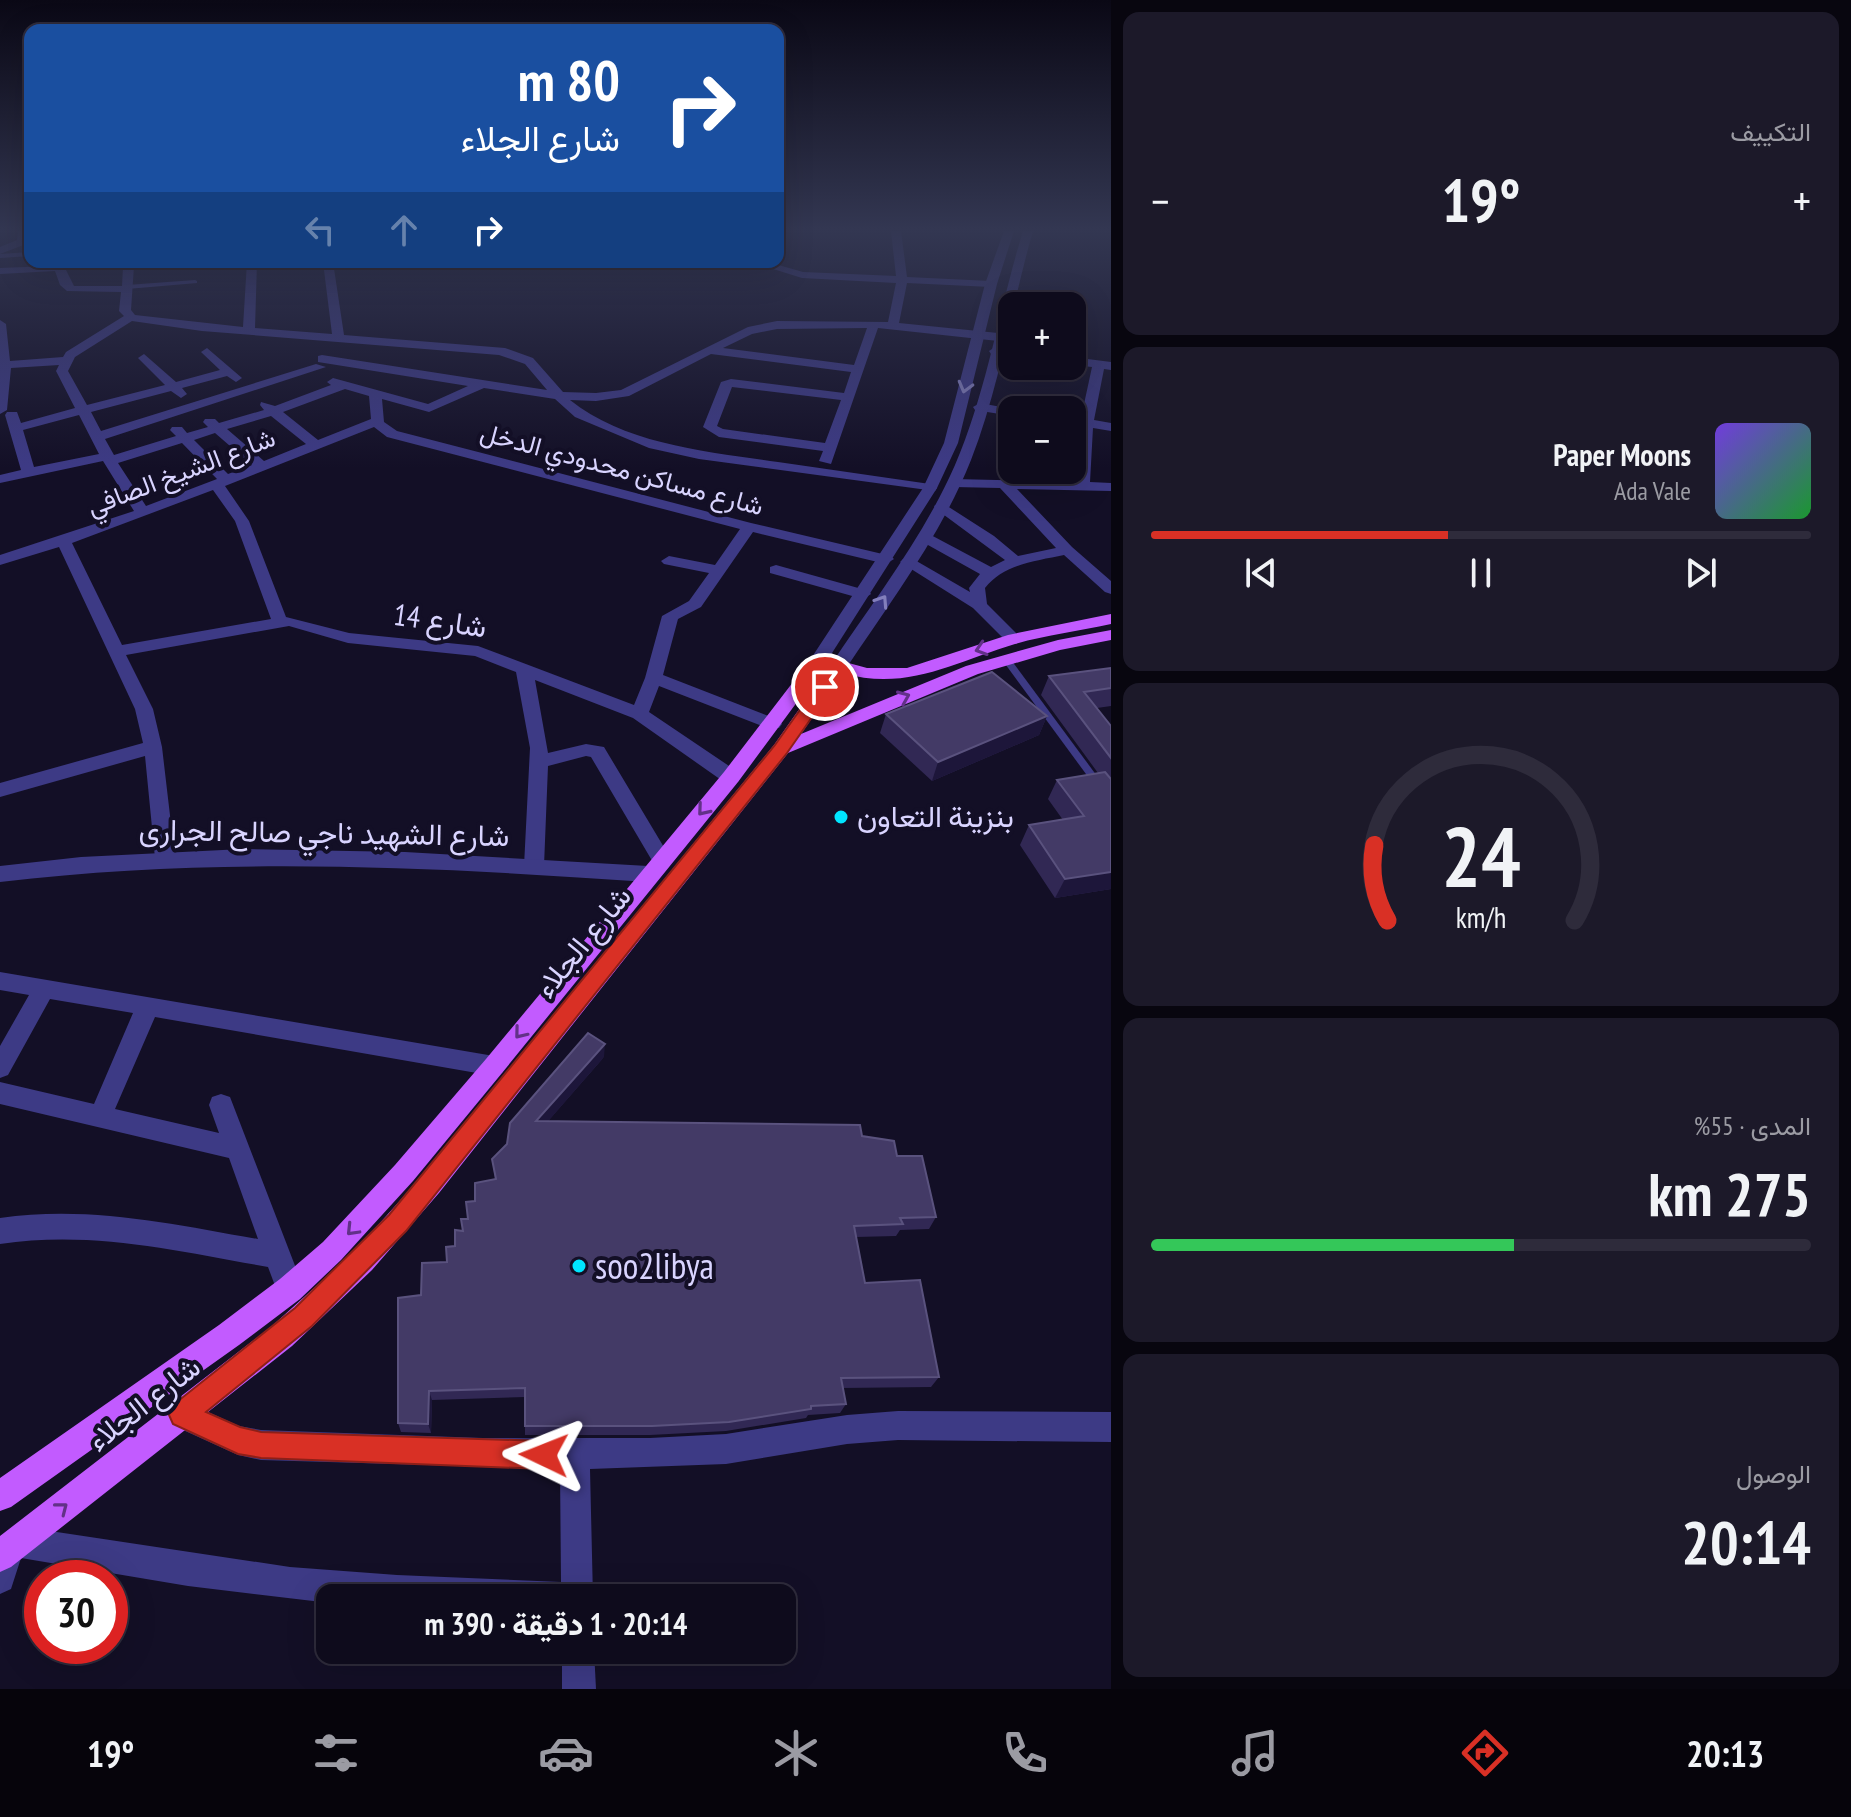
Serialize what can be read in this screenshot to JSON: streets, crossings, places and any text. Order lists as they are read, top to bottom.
{
  "streets": {
    "main road": ["شارع الجلاء"],
    "street": [
      "شارع مساكن محدودي الدخل",
      "شارع الشيخ الصافي",
      "شارع 14",
      "شارع الشهيد ناجي صالح الجرارى"
    ]
  },
  "crossings": [
    ["شارع مساكن محدودي الدخل", "شارع الشيخ الصافي"],
    ["شارع مساكن محدودي الدخل", "شارع الجلاء"],
    ["شارع 14", "شارع الجلاء"],
    ["شارع الشهيد ناجي صالح الجرارى", "شارع الجلاء"]
  ],
  "places": ["بنزينة التعاون", "soo2libya"],
  "page": {
    "tile": [
      "التكييف",
      ["المدى · 55%", "275 km"],
      ["الوصول", "20:14"]
    ],
    "turn": ["80 m", "شارع الجلاء"],
    "heat": ["−", "19°", "+"],
    "map_buttons": ["+", "−"],
    "song": ["Paper Moons", "Ada Vale"],
    "limit": "30",
    "trip": "20:14 · 1 دقيقة · 390 m",
    "tabs": ["20:13", "19°"],
    "gauge": ["24", "km/h"]
  }
}
